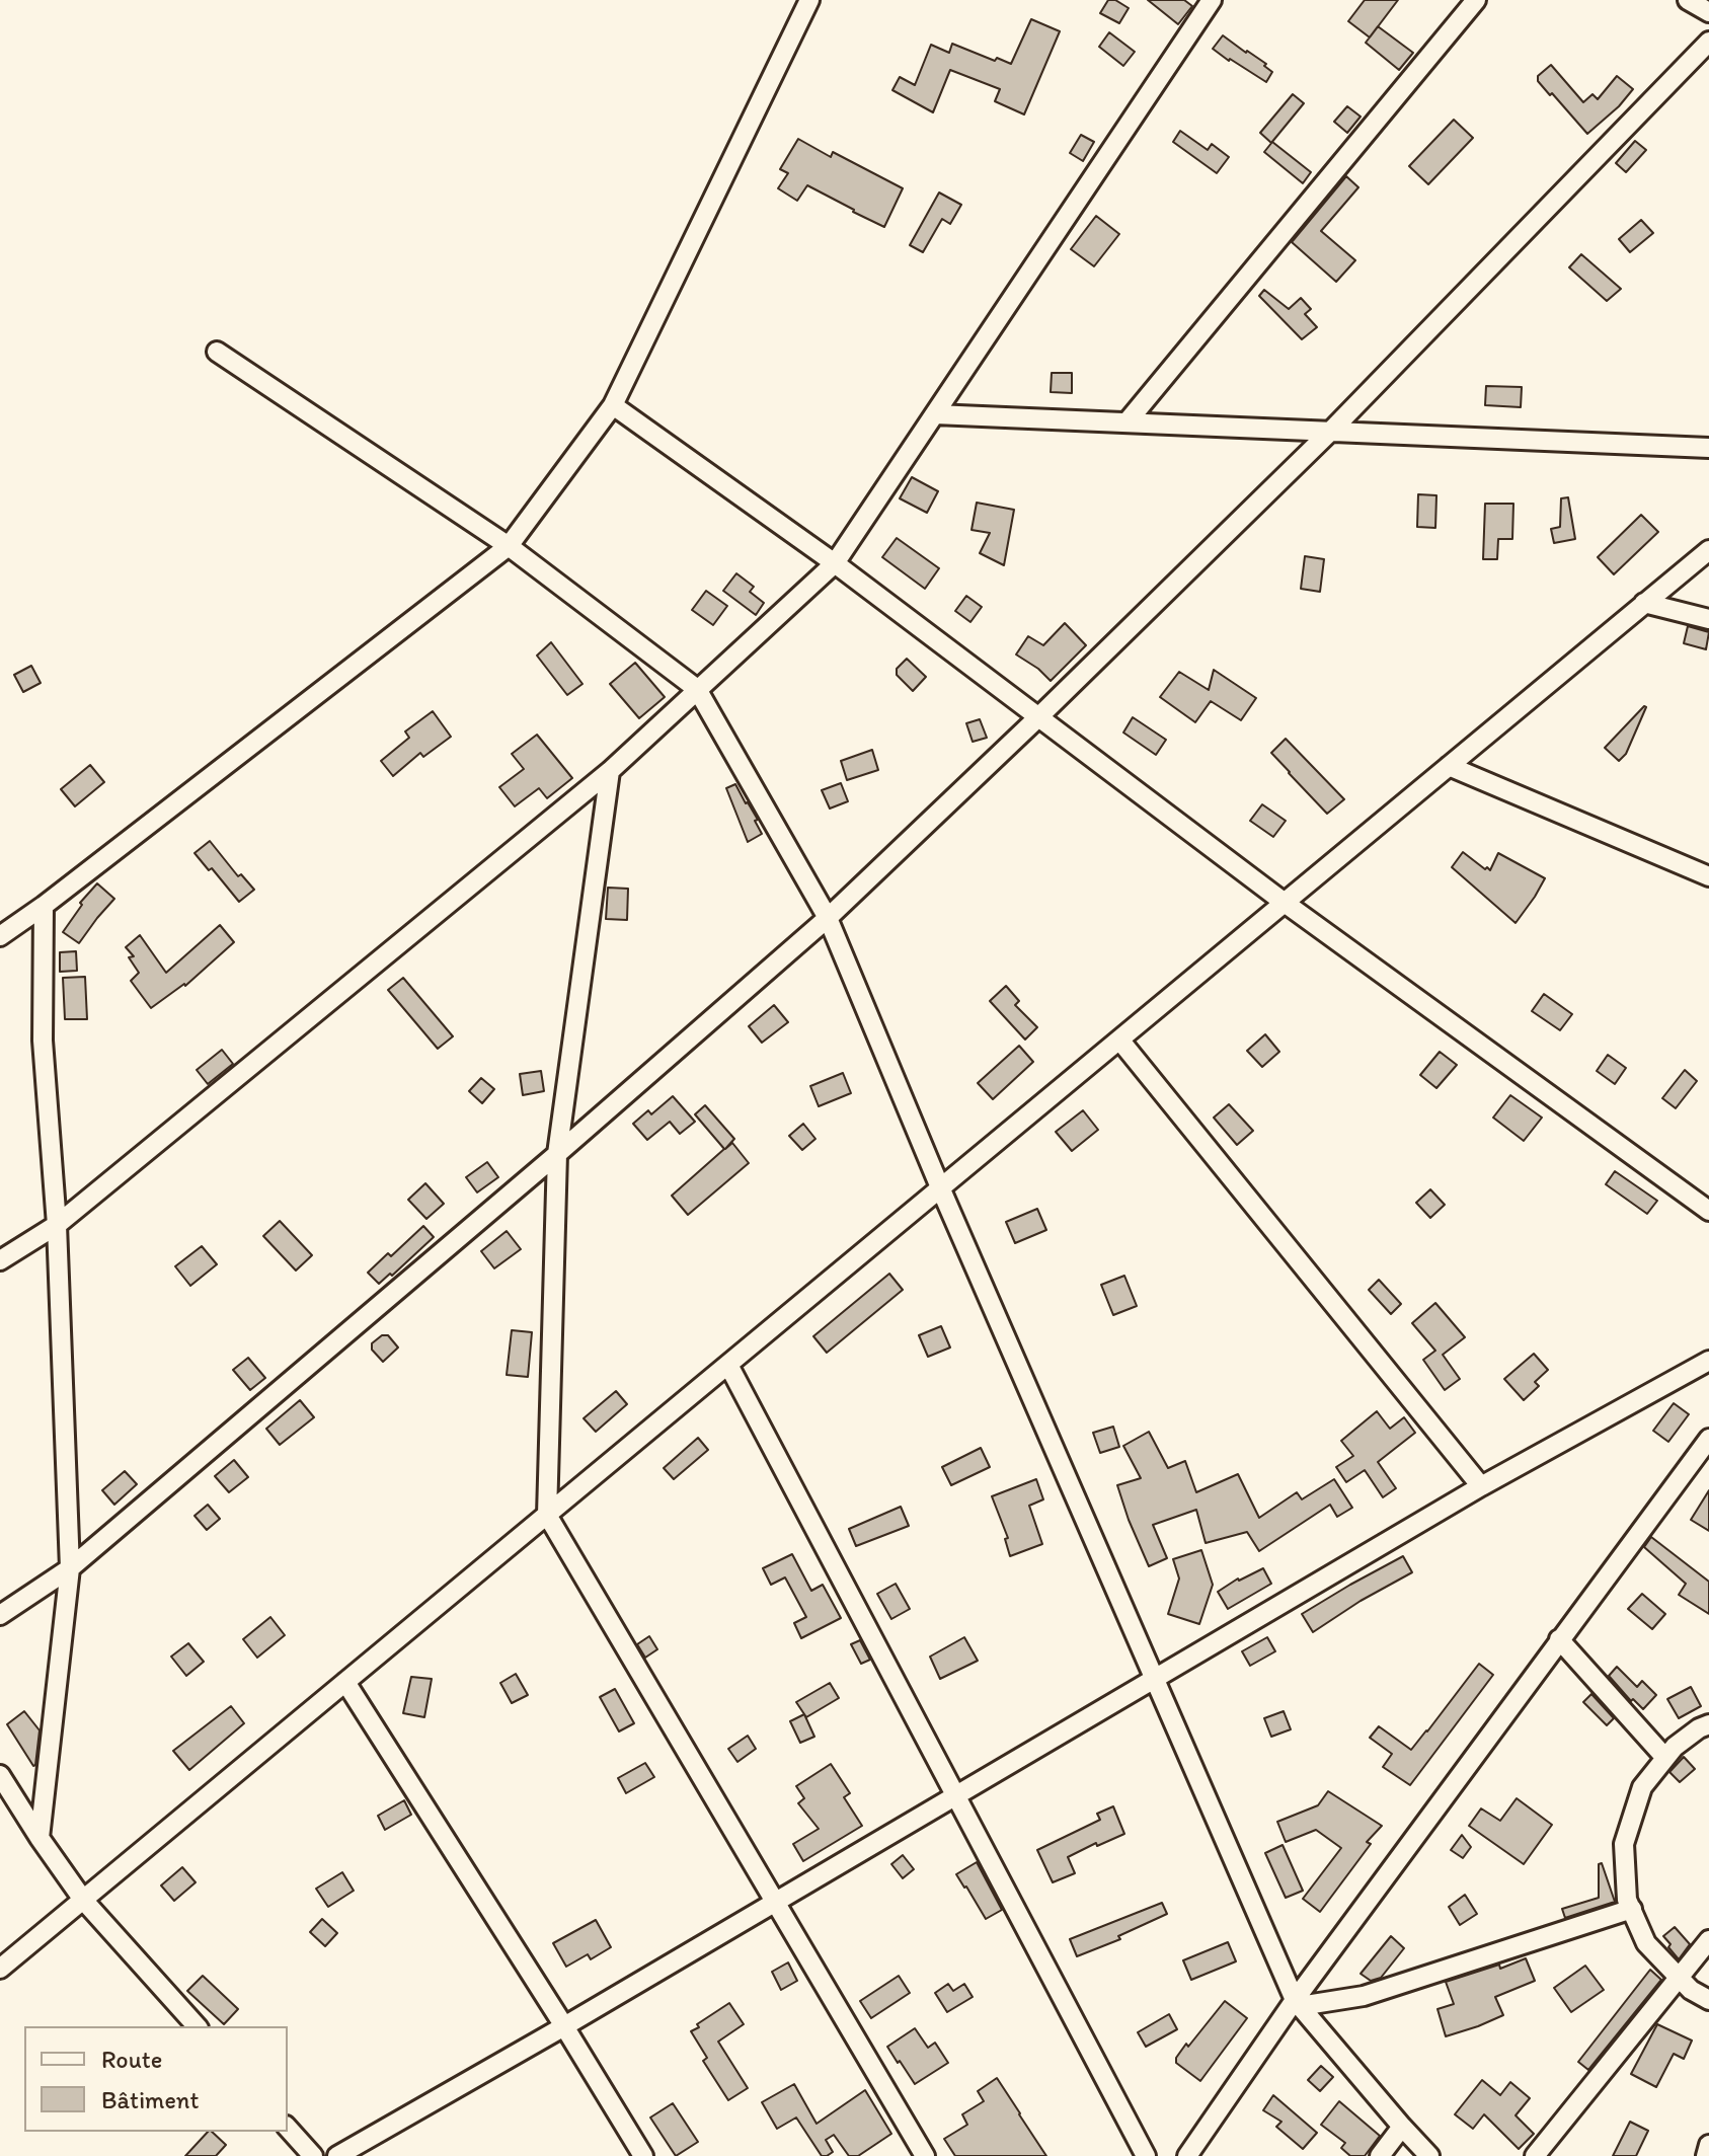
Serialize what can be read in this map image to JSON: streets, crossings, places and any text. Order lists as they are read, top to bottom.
{
  "legend": ["Route", "Bâtiment"]
}
